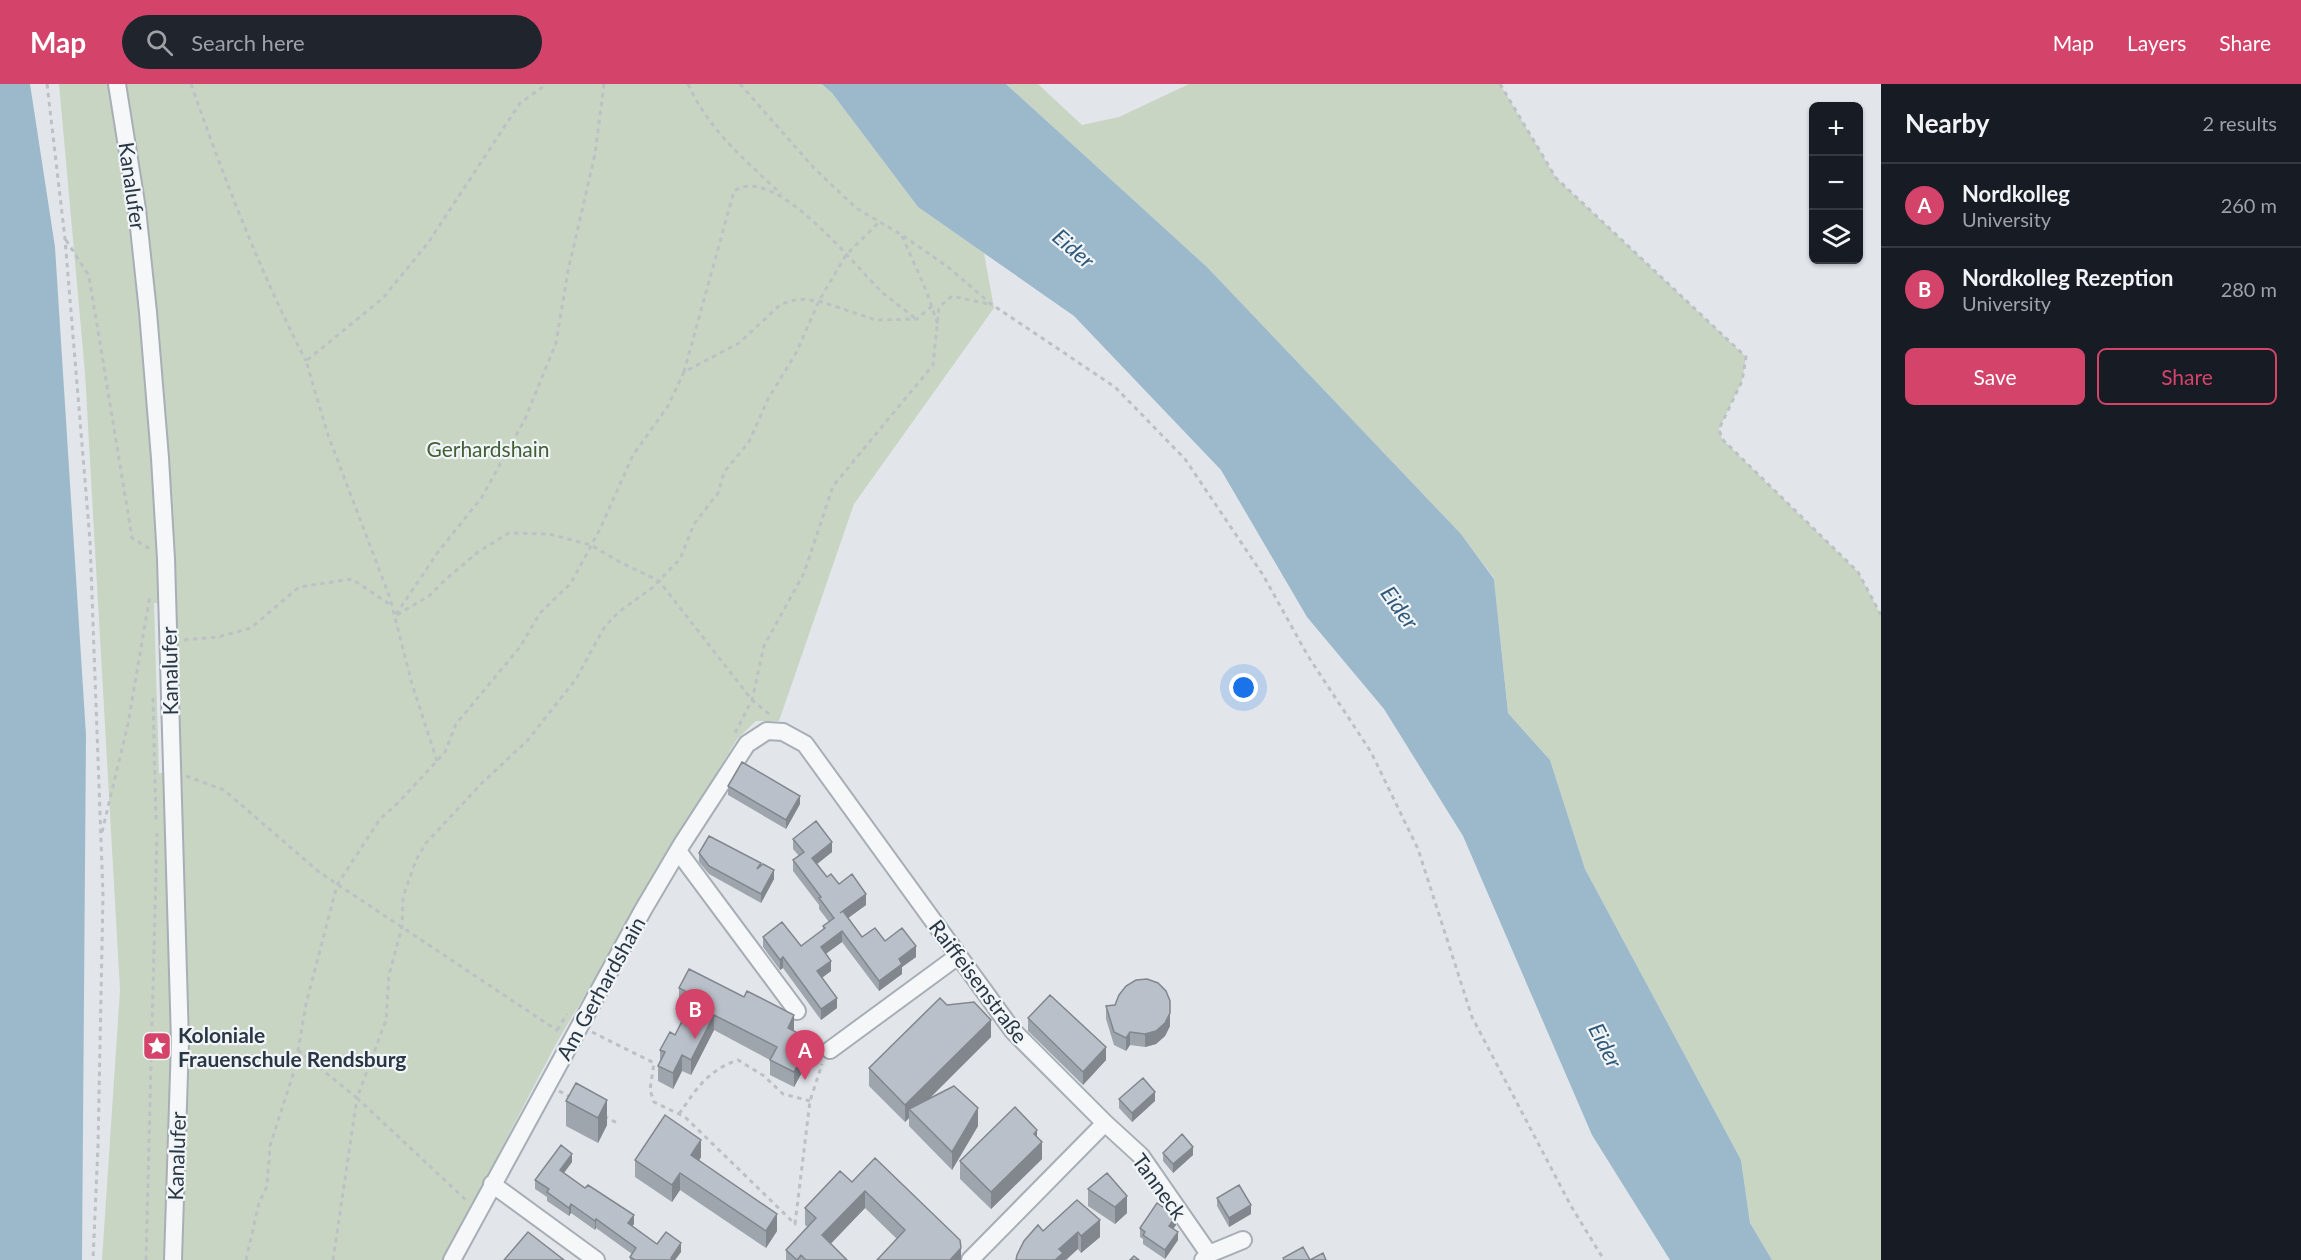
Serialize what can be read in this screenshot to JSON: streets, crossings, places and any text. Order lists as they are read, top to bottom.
{
  "streets": {
    "street": [
      "Kanalufer",
      "Raiffeisenstraße",
      "Am Gerhardshain",
      "Tanneck"
    ]
  },
  "crossings": [
    ["Raiffeisenstraße", "Am Gerhardshain"],
    ["Raiffeisenstraße", "Tanneck"]
  ],
  "water": ["Eider"],
  "parks": ["Gerhardshain"],
  "places": {
    "place": ["Koloniale Frauenschule Rendsburg"]
  },
  "page": {
    "header": "Map",
    "search": "Search here",
    "nav": ["Map", "Layers", "Share"],
    "heading": ["Nearby", "2 results"],
    "map_buttons": ["+", "−"],
    "list": [
      {
        "mark": "A",
        "name": "Nordkolleg",
        "note": "University",
        "value": "260 m"
      },
      {
        "mark": "B",
        "name": "Nordkolleg Rezeption",
        "note": "University",
        "value": "280 m"
      }
    ],
    "buttons": ["Save", "Share"],
    "pins": ["B", "A"]
  }
}
